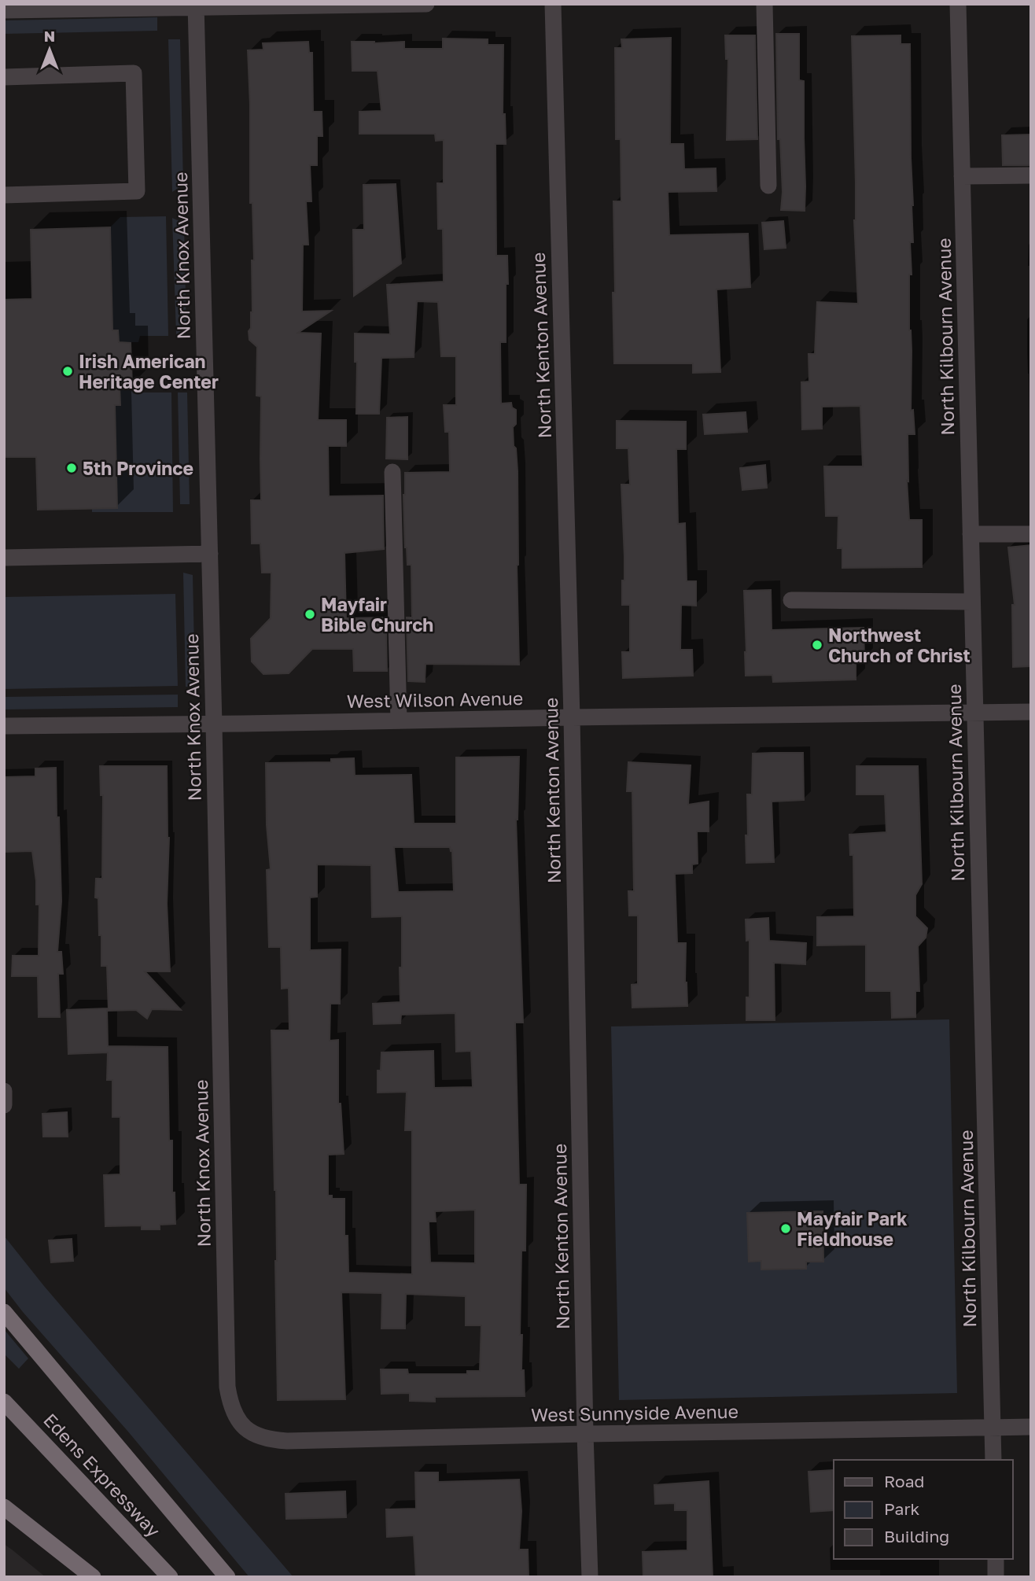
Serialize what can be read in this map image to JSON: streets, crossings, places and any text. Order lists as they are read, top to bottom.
{
  "streets": {
    "highway": ["Edens Expressway"],
    "street": [
      "North Knox Avenue",
      "North Kilbourn Avenue",
      "North Kenton Avenue",
      "West Wilson Avenue",
      "West Sunnyside Avenue"
    ]
  },
  "crossings": [
    ["North Knox Avenue", "West Wilson Avenue"],
    ["North Knox Avenue", "West Sunnyside Avenue"],
    ["North Kilbourn Avenue", "West Wilson Avenue"],
    ["North Kilbourn Avenue", "West Sunnyside Avenue"],
    ["North Kenton Avenue", "West Wilson Avenue"],
    ["North Kenton Avenue", "West Sunnyside Avenue"]
  ],
  "places": [
    "Irish American Heritage Center",
    "5th Province",
    "Mayfair Bible Church",
    "Northwest Church of Christ",
    "Mayfair Park Fieldhouse"
  ],
  "legend": ["Road", "Park", "Building"],
  "north": "top"
}
